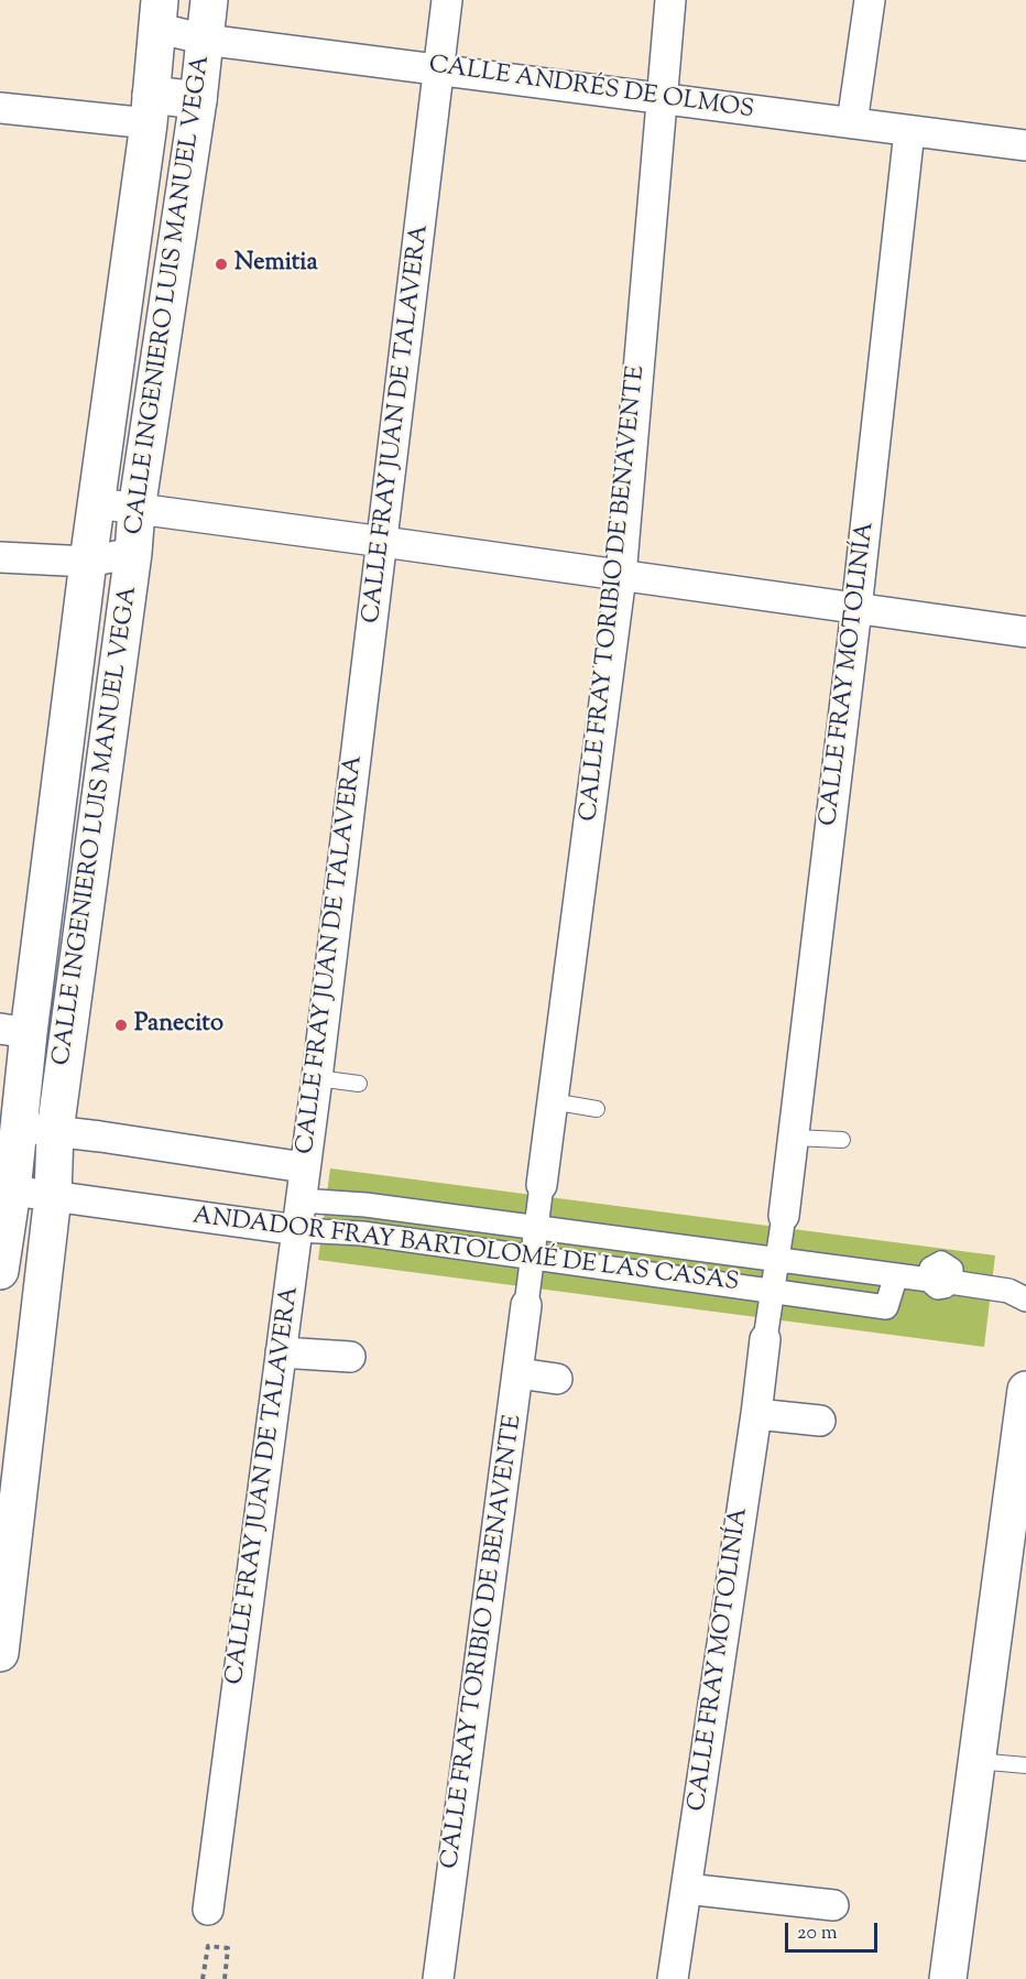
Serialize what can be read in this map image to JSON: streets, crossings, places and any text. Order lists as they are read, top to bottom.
{
  "streets": {
    "main road": ["CALLE INGENIERO LUIS MANUEL VEGA"],
    "street": [
      "CALLE ANDRÉS DE OLMOS",
      "CALLE FRAY JUAN DE TALAVERA",
      "CALLE FRAY TORIBIO DE BENAVENTE",
      "CALLE FRAY MOTOLINÍA",
      "ANDADOR FRAY BARTOLOMÉ DE LAS CASAS"
    ]
  },
  "crossings": [
    ["CALLE ANDRÉS DE OLMOS", "CALLE INGENIERO LUIS MANUEL VEGA"],
    ["CALLE ANDRÉS DE OLMOS", "CALLE FRAY JUAN DE TALAVERA"],
    ["CALLE ANDRÉS DE OLMOS", "CALLE FRAY TORIBIO DE BENAVENTE"],
    ["CALLE ANDRÉS DE OLMOS", "CALLE FRAY MOTOLINÍA"],
    ["CALLE INGENIERO LUIS MANUEL VEGA", "ANDADOR FRAY BARTOLOMÉ DE LAS CASAS"],
    ["CALLE FRAY JUAN DE TALAVERA", "ANDADOR FRAY BARTOLOMÉ DE LAS CASAS"]
  ],
  "places": ["Nemitia", "Panecito"],
  "scale_bar": "20 m"
}
